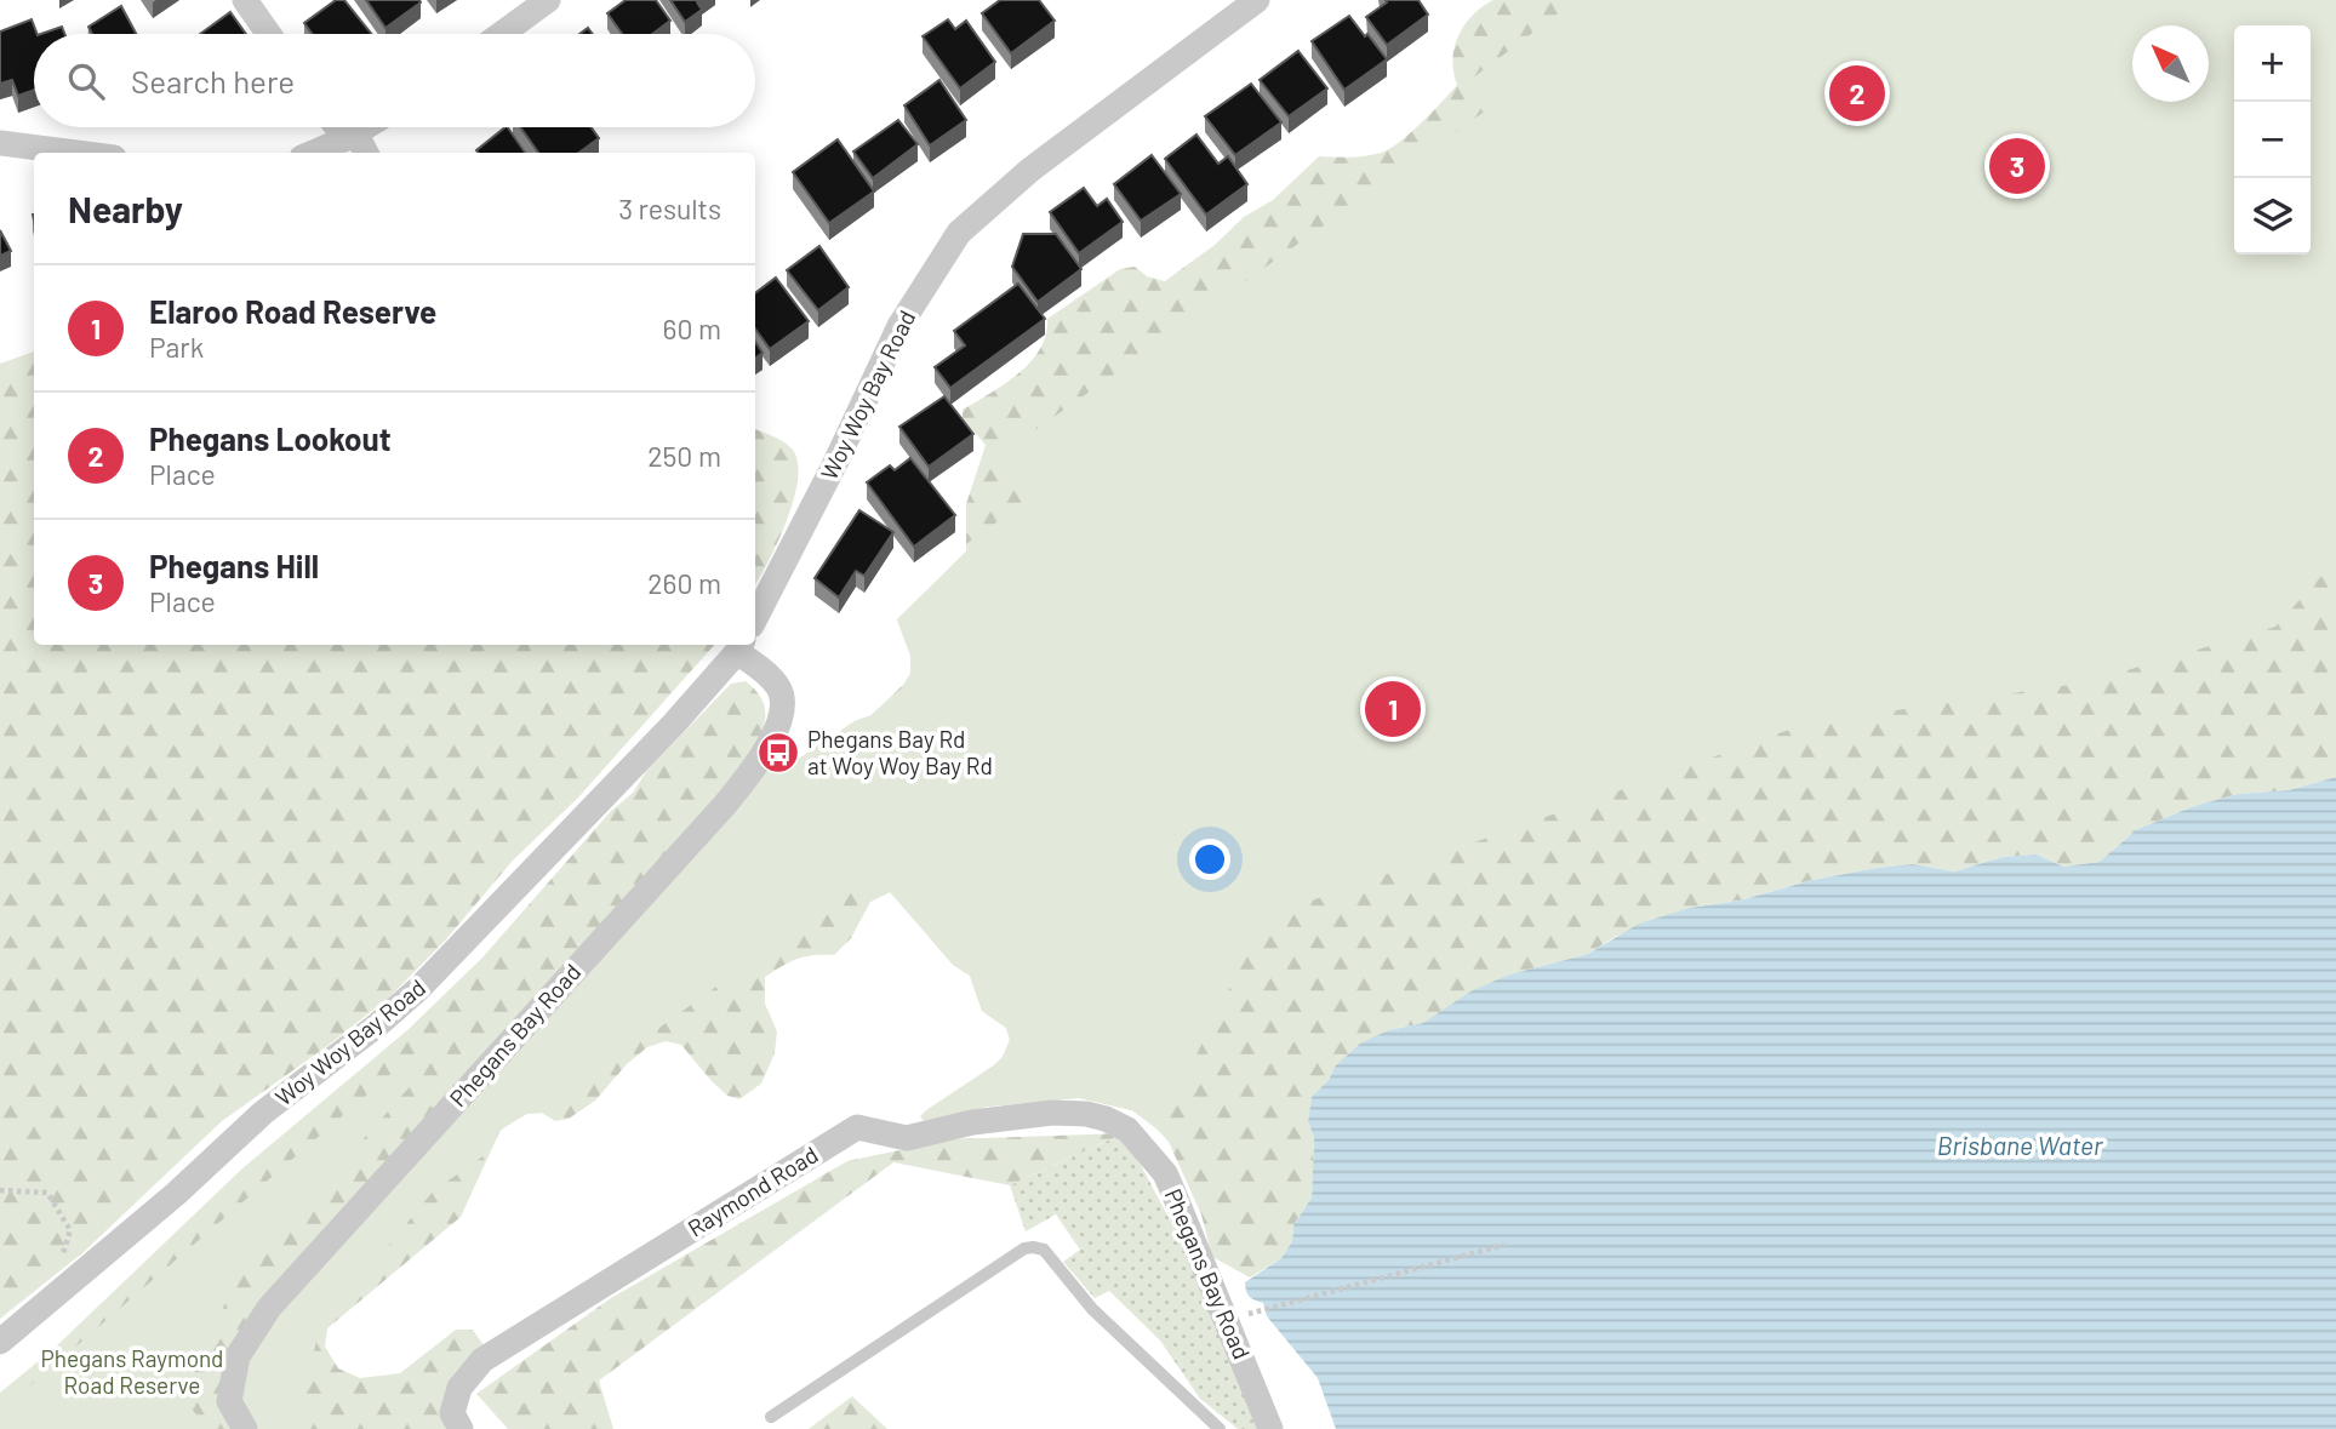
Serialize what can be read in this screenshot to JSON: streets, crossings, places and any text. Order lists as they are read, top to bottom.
{
  "streets": {
    "street": ["Woy Woy Bay Road", "Phegans Bay Road", "Raymond Road"]
  },
  "crossings": [
    ["Woy Woy Bay Road", "Phegans Bay Road"],
    ["Phegans Bay Road", "Raymond Road"]
  ],
  "water": ["Brisbane Water"],
  "parks": ["Phegans Raymond Road Reserve"],
  "places": {
    "bus stop": ["Phegans Bay Rd at Woy Woy Bay Rd"]
  },
  "north": "top left",
  "page": {
    "map_buttons": ["+", "−"],
    "search": "Search here",
    "pins": ["2", "3", "1"],
    "heading": ["Nearby", "3 results"],
    "list": [
      {
        "mark": "1",
        "name": "Elaroo Road Reserve",
        "note": "Park",
        "value": "60 m"
      },
      {
        "mark": "2",
        "name": "Phegans Lookout",
        "note": "Place",
        "value": "250 m"
      },
      {
        "mark": "3",
        "name": "Phegans Hill",
        "note": "Place",
        "value": "260 m"
      }
    ]
  }
}
